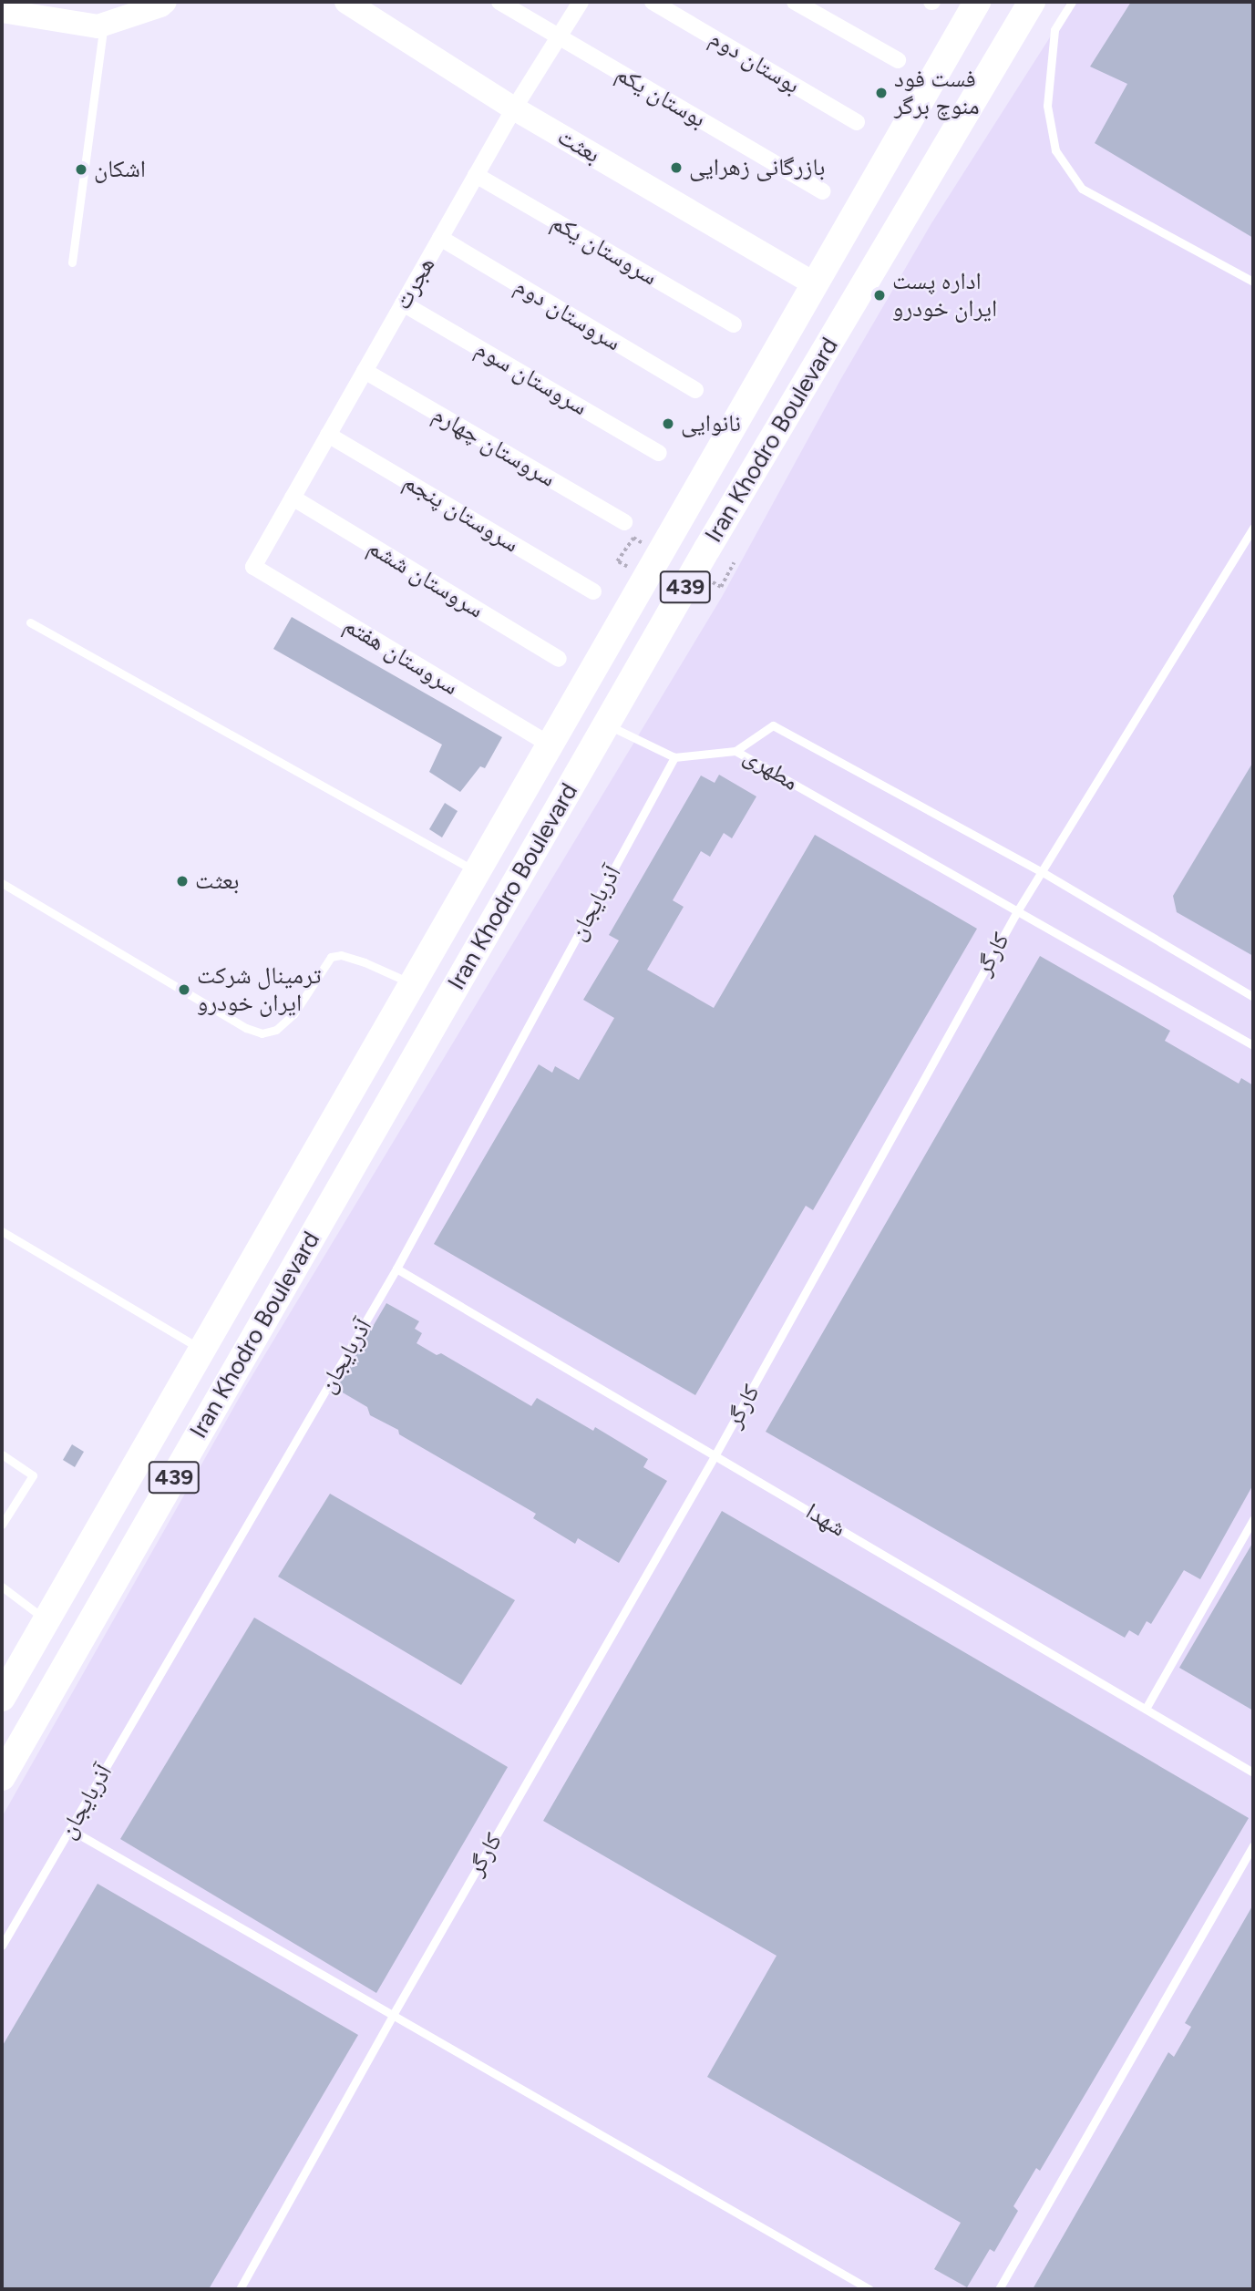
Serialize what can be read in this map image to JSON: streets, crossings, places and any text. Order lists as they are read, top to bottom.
{
  "streets": {
    "main road": ["Iran Khodro Boulevard", "439"],
    "street": [
      "بوستان دوم",
      "بوستان یکم",
      "بعثت",
      "سروستان یکم",
      "هجرت",
      "سروستان دوم",
      "سروستان سوم",
      "سروستان چهارم",
      "سروستان پنجم",
      "سروستان ششم",
      "سروستان هفتم"
    ],
    "lane": [
      "مطهری",
      "آذربایجان",
      "کارگر",
      "شهدا"
    ]
  },
  "crossings": [
    ["بوستان یکم", "هجرت"],
    ["بعثت", "هجرت"],
    ["بعثت", "Iran Khodro Boulevard"],
    ["سروستان یکم", "هجرت"],
    ["هجرت", "سروستان دوم"],
    ["هجرت", "سروستان سوم"],
    ["هجرت", "سروستان چهارم"],
    ["هجرت", "سروستان پنجم"],
    ["هجرت", "سروستان ششم"],
    ["هجرت", "سروستان هفتم"],
    ["Iran Khodro Boulevard", "سروستان هفتم"],
    ["مطهری", "کارگر"],
    ["آذربایجان", "شهدا"],
    ["کارگر", "شهدا"]
  ],
  "places": [
    "فست فود منوچ برگر",
    "بازرگانی زهرایی",
    "اشکان",
    "اداره پست ایران خودرو",
    "نانوایی",
    "بعثت",
    "ترمینال شرکت ایران خودرو"
  ]
}
